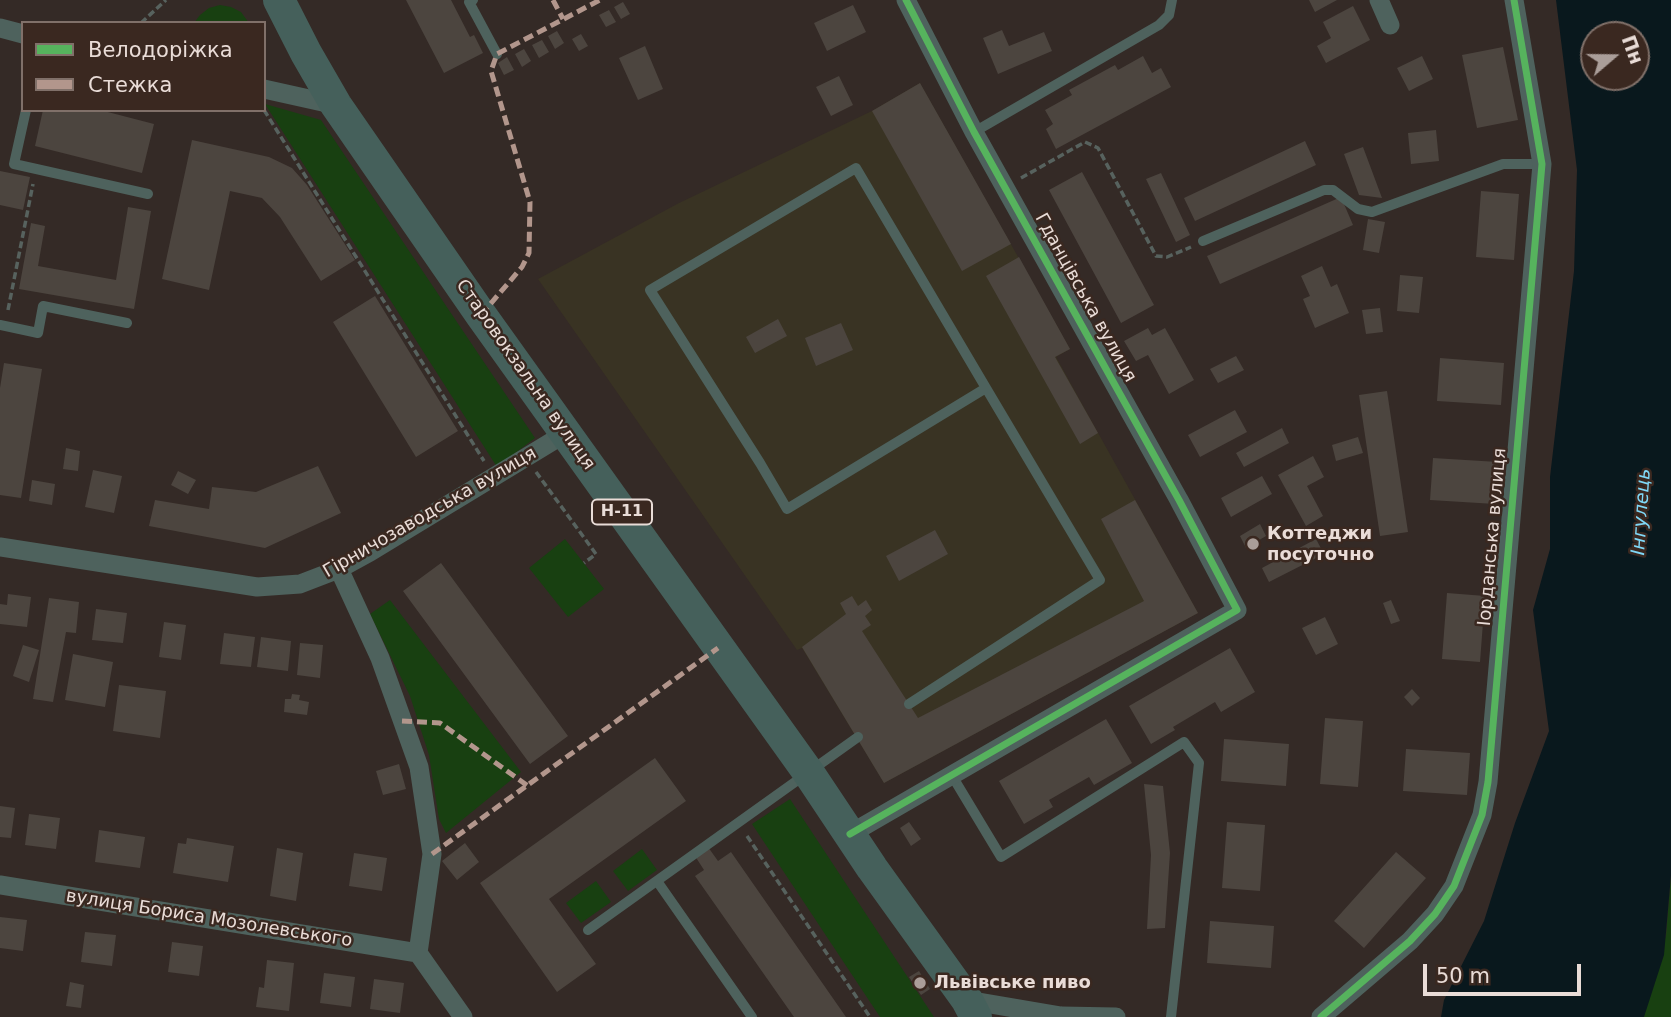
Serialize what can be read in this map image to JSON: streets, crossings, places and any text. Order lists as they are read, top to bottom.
{
  "streets": {
    "main road": ["Старовокзальна вулиця", "Н-11"],
    "street": [
      "Гданцівська вулиця",
      "Гірничозаводська вулиця",
      "Іорданська вулиця",
      "вулиця Бориса Мозолевського"
    ]
  },
  "crossings": [
    ["Старовокзальна вулиця", "Гірничозаводська вулиця"]
  ],
  "water": ["Інгулець"],
  "places": ["Коттеджи посуточно", "Львівське пиво"],
  "legend": ["Велодоріжка", "Стежка"],
  "scale_bar": "50 m",
  "north": "right"
}
